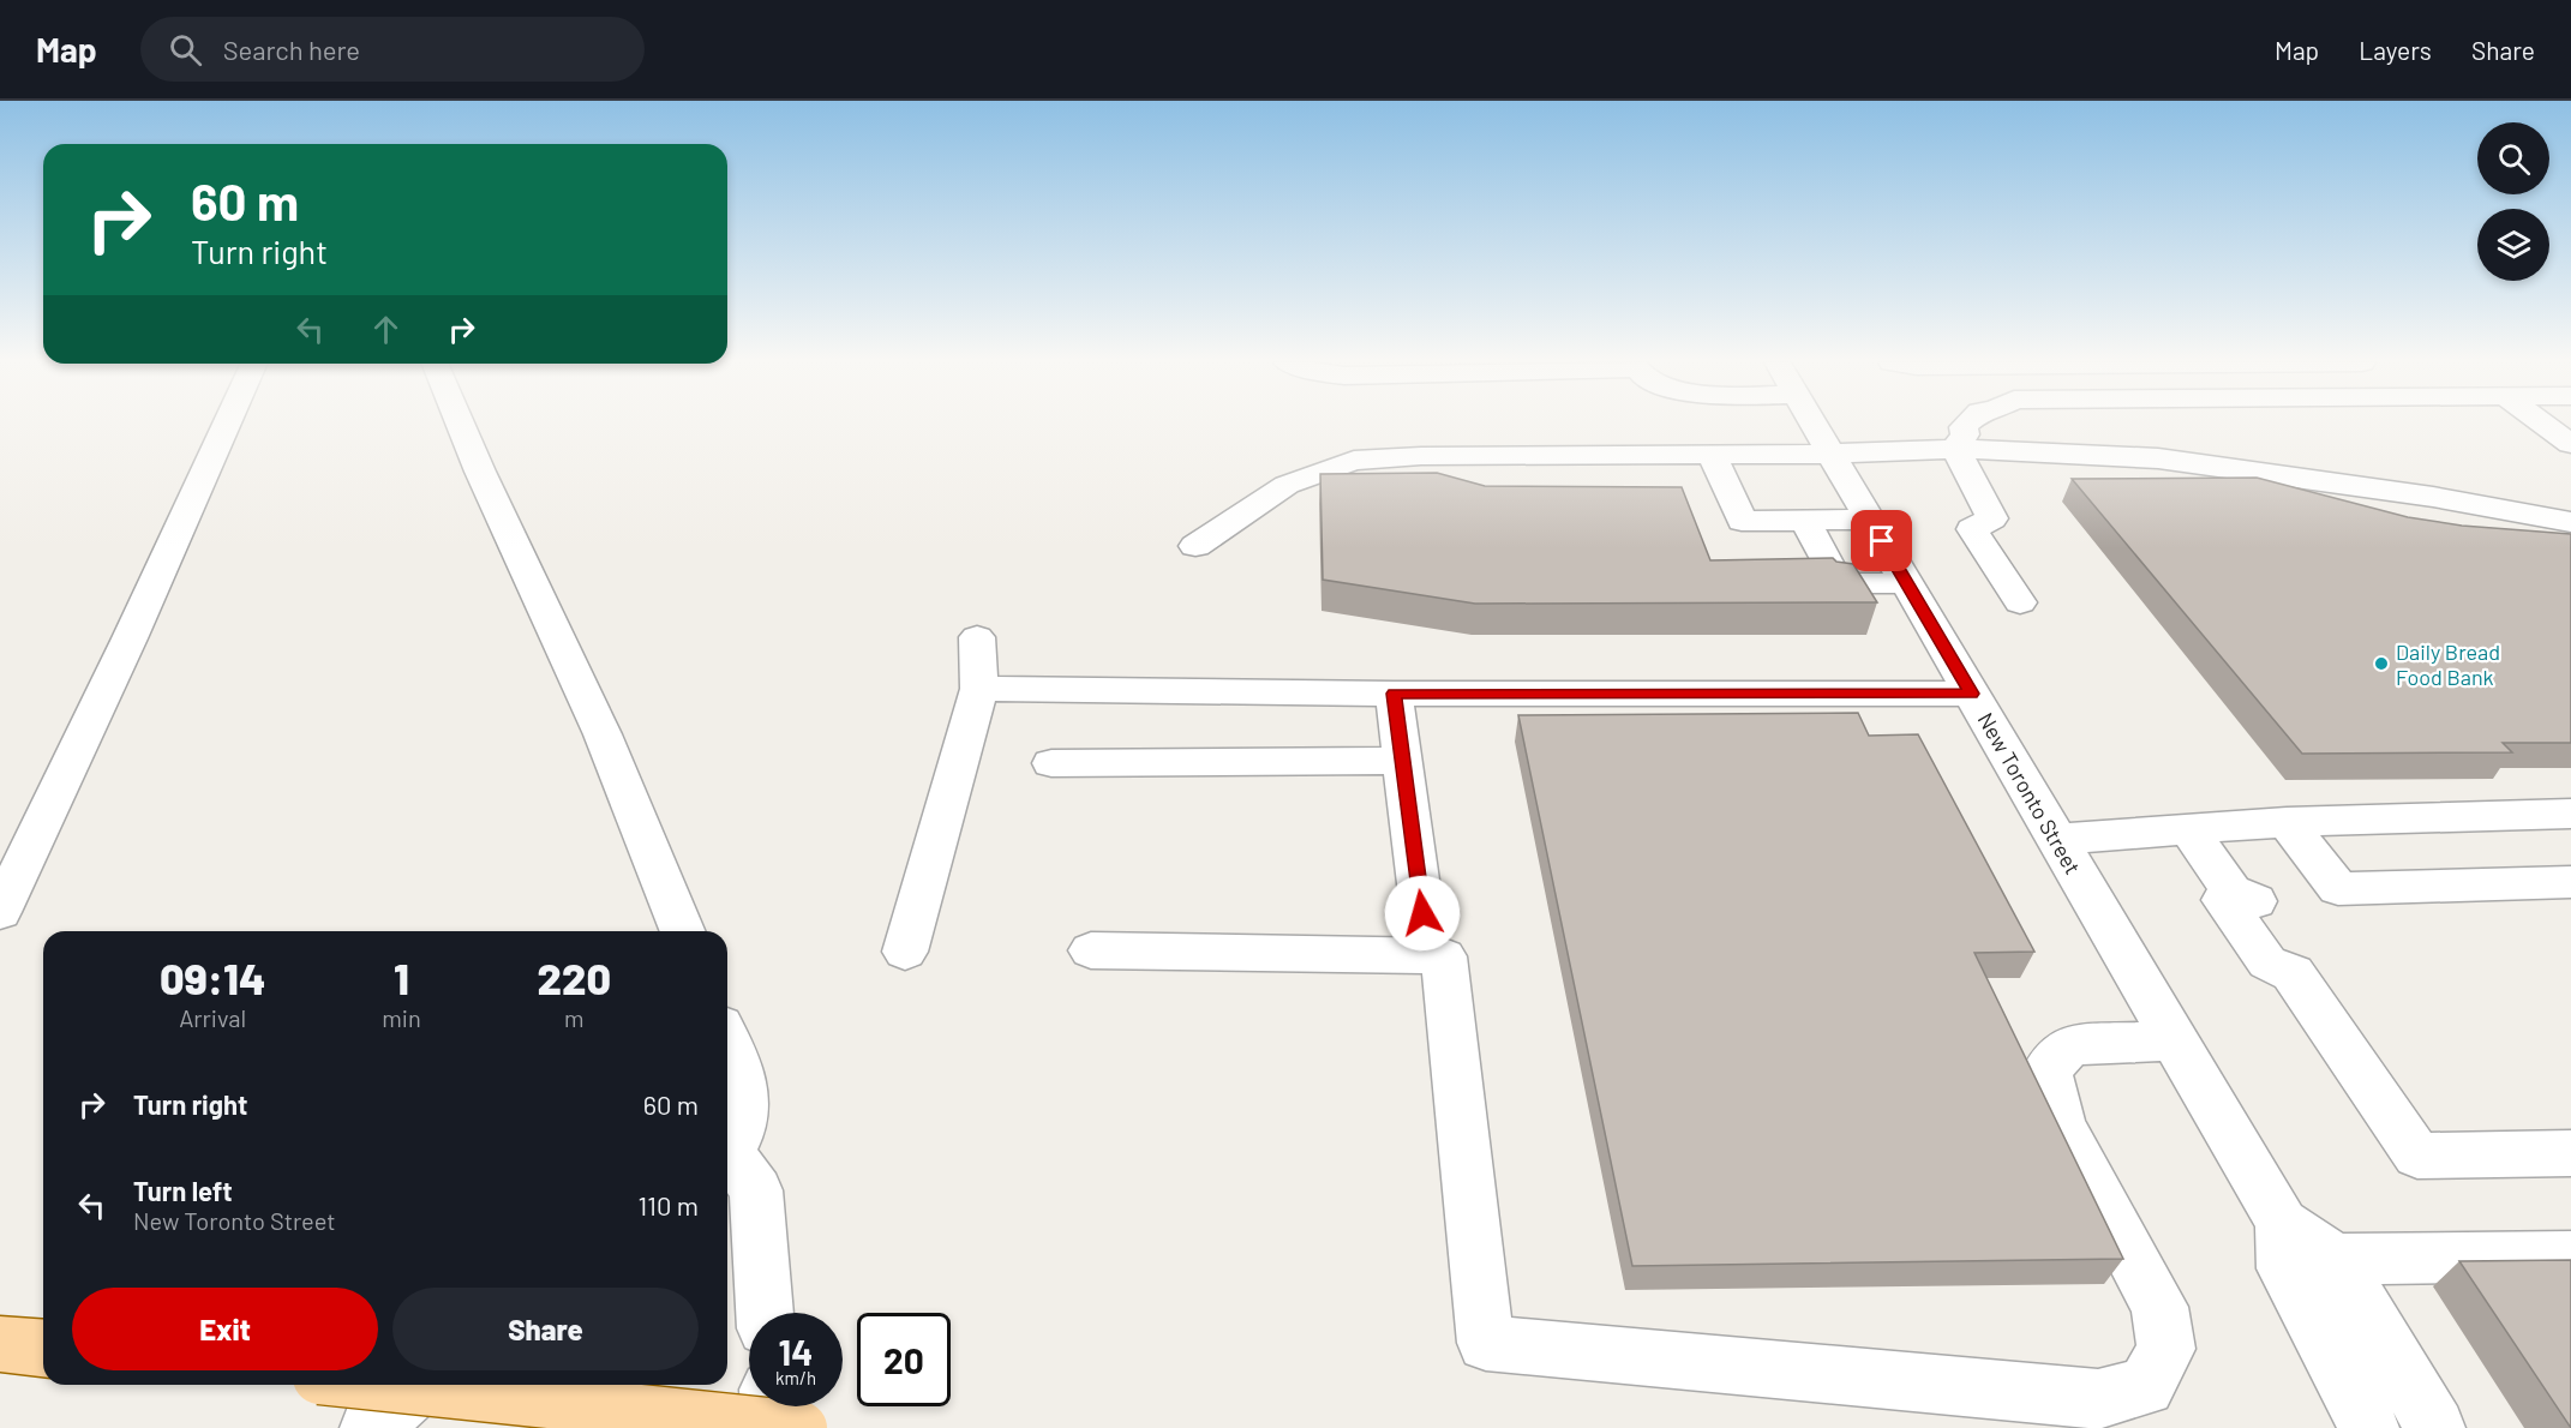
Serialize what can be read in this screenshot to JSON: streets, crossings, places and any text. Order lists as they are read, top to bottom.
{
  "streets": {
    "street": ["New Toronto Street"]
  },
  "places": ["Daily Bread Food Bank"],
  "page": {
    "header": "Map",
    "search": "Search here",
    "nav": ["Map", "Layers", "Share"],
    "turn": ["60 m", "Turn right"],
    "eta": [
      "09:14",
      "Arrival",
      "1",
      "min",
      "220",
      "m"
    ],
    "list": [
      {
        "name": "Turn right",
        "value": "60 m"
      },
      {
        "name": "Turn left",
        "note": "New Toronto Street",
        "value": "110 m"
      }
    ],
    "buttons": ["Exit", "Share"],
    "speed": "14 km/h",
    "limit": "20"
  }
}
